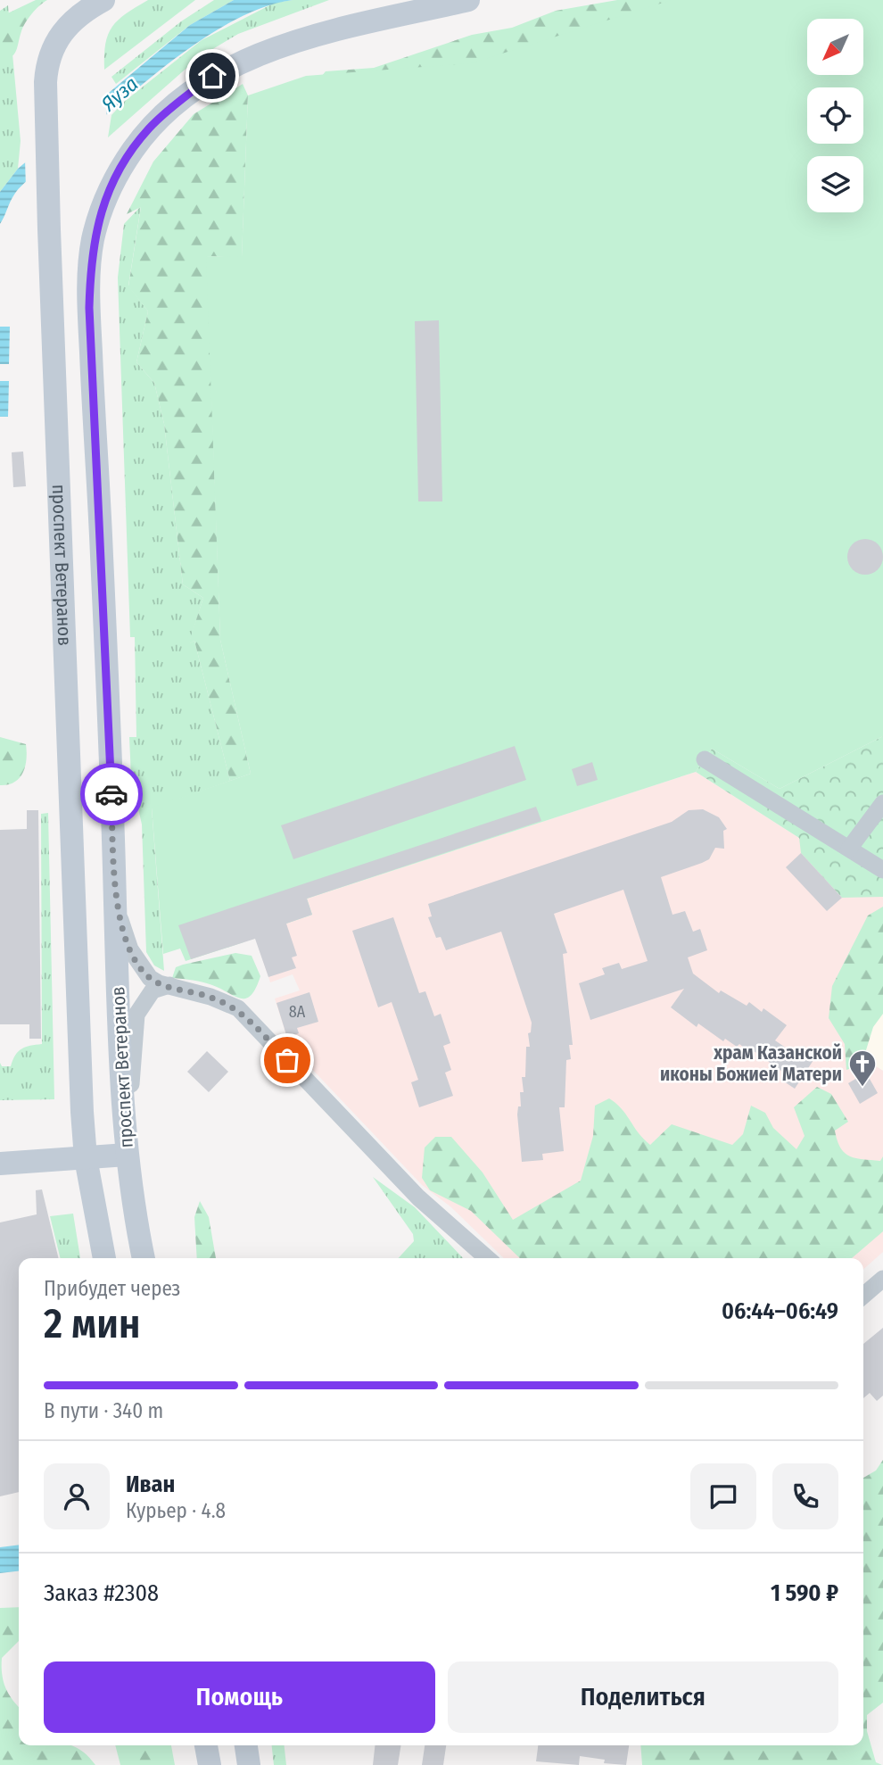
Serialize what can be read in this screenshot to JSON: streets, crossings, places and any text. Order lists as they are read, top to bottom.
{
  "streets": {
    "main road": ["проспект Ветеранов"]
  },
  "water": ["Яуза"],
  "places": {
    "church": ["храм Казанской иконы Божией Матери"]
  },
  "house_numbers": ["8А"],
  "north": "bottom left",
  "page": {
    "heading": ["2 мин", "Прибудет через", "06:44–06:49"],
    "panel": [
      "Иван",
      "Курьер · 4.8",
      "Заказ #2308",
      "1 590 ₽"
    ],
    "bar": "В пути · 340 m",
    "buttons": ["Помощь", "Поделиться"]
  }
}
